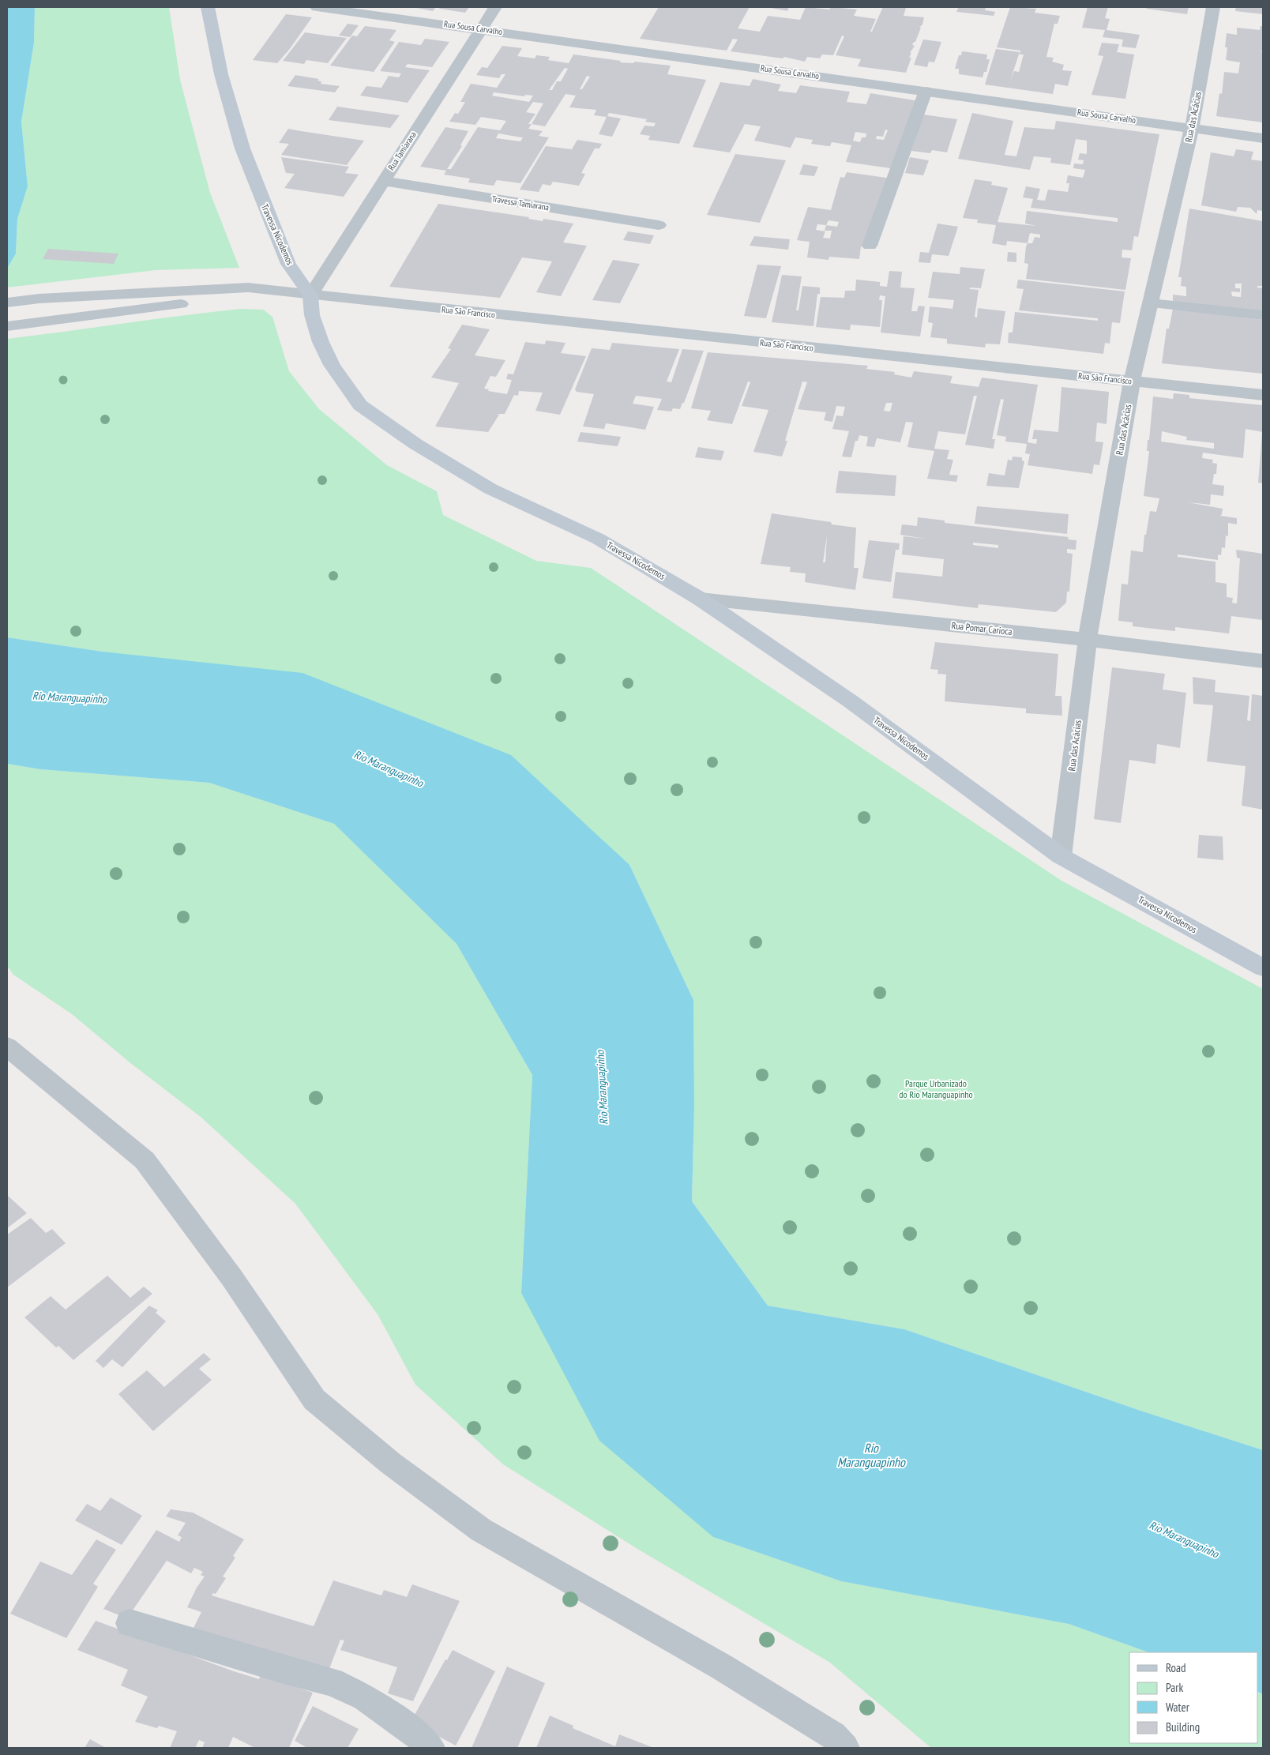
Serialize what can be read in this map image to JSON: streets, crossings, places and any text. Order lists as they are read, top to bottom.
{
  "streets": {
    "main road": ["Travessa Nicodemos"],
    "street": [
      "Rua Sousa Carvalho",
      "Rua das Acácias",
      "Rua Tamiarana",
      "Travessa Tamiarana",
      "Rua São Francisco",
      "Rua Pomar Carioca"
    ]
  },
  "crossings": [
    ["Rua Sousa Carvalho", "Rua das Acácias"],
    ["Rua Sousa Carvalho", "Rua Tamiarana"],
    ["Rua das Acácias", "Travessa Nicodemos"],
    ["Rua das Acácias", "Rua São Francisco"],
    ["Rua das Acácias", "Rua Pomar Carioca"],
    ["Rua Tamiarana", "Travessa Tamiarana"],
    ["Rua Tamiarana", "Travessa Nicodemos"],
    ["Rua Tamiarana", "Rua São Francisco"],
    ["Travessa Nicodemos", "Rua São Francisco"],
    ["Travessa Nicodemos", "Rua Pomar Carioca"]
  ],
  "water": ["Rio Maranguapinho"],
  "parks": ["Parque Urbanizado do Rio Maranguapinho"],
  "legend": [
    "Road",
    "Park",
    "Water",
    "Building"
  ]
}
